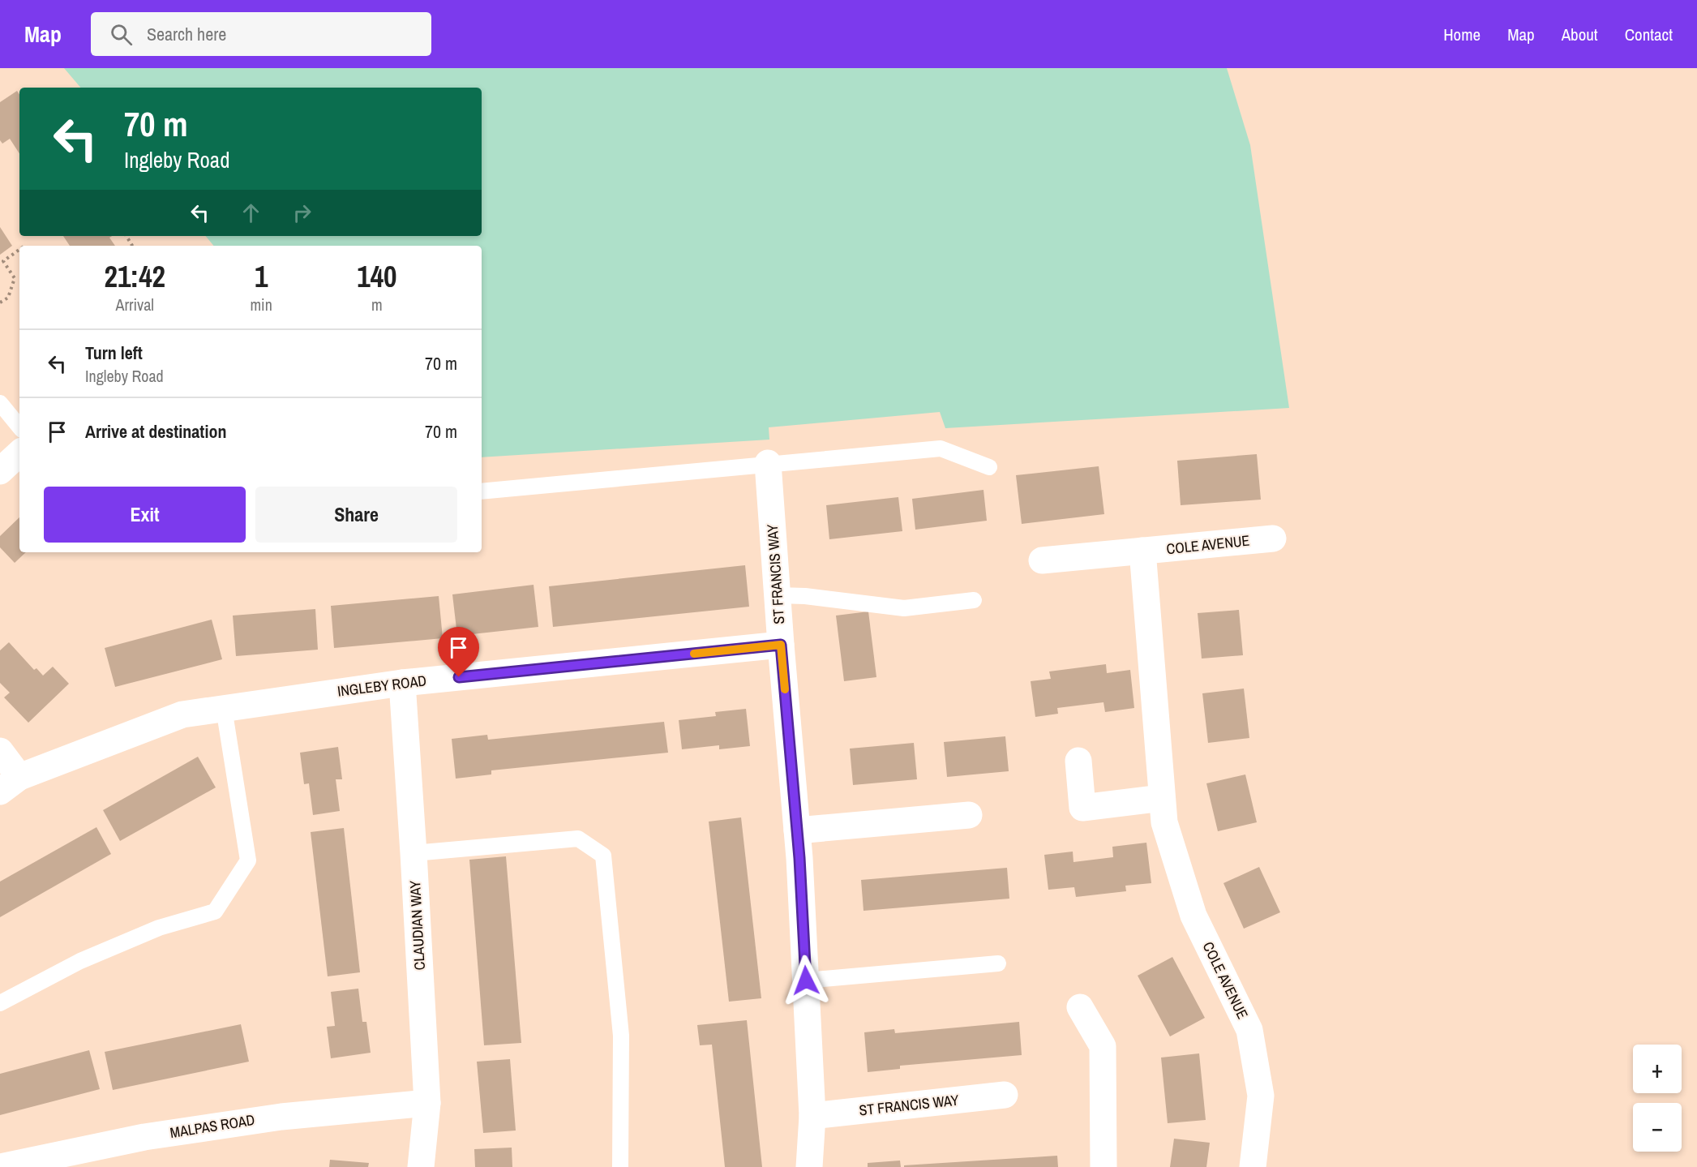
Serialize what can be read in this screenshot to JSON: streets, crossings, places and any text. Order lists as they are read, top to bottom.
{
  "streets": {
    "street": [
      "COLE AVENUE",
      "ST FRANCIS WAY",
      "INGLEBY ROAD",
      "CLAUDIAN WAY",
      "MALPAS ROAD"
    ]
  },
  "crossings": [
    ["ST FRANCIS WAY", "INGLEBY ROAD"],
    ["INGLEBY ROAD", "CLAUDIAN WAY"],
    ["CLAUDIAN WAY", "MALPAS ROAD"]
  ],
  "page": {
    "header": "Map",
    "search": "Search here",
    "nav": [
      "Home",
      "Map",
      "About",
      "Contact"
    ],
    "turn": ["70 m", "Ingleby Road"],
    "eta": [
      "21:42",
      "Arrival",
      "1",
      "min",
      "140",
      "m"
    ],
    "list": [
      {
        "name": "Turn left",
        "note": "Ingleby Road",
        "value": "70 m"
      },
      {
        "name": "Arrive at destination",
        "value": "70 m"
      }
    ],
    "buttons": ["Exit", "Share"],
    "map_buttons": ["+", "−"]
  }
}
